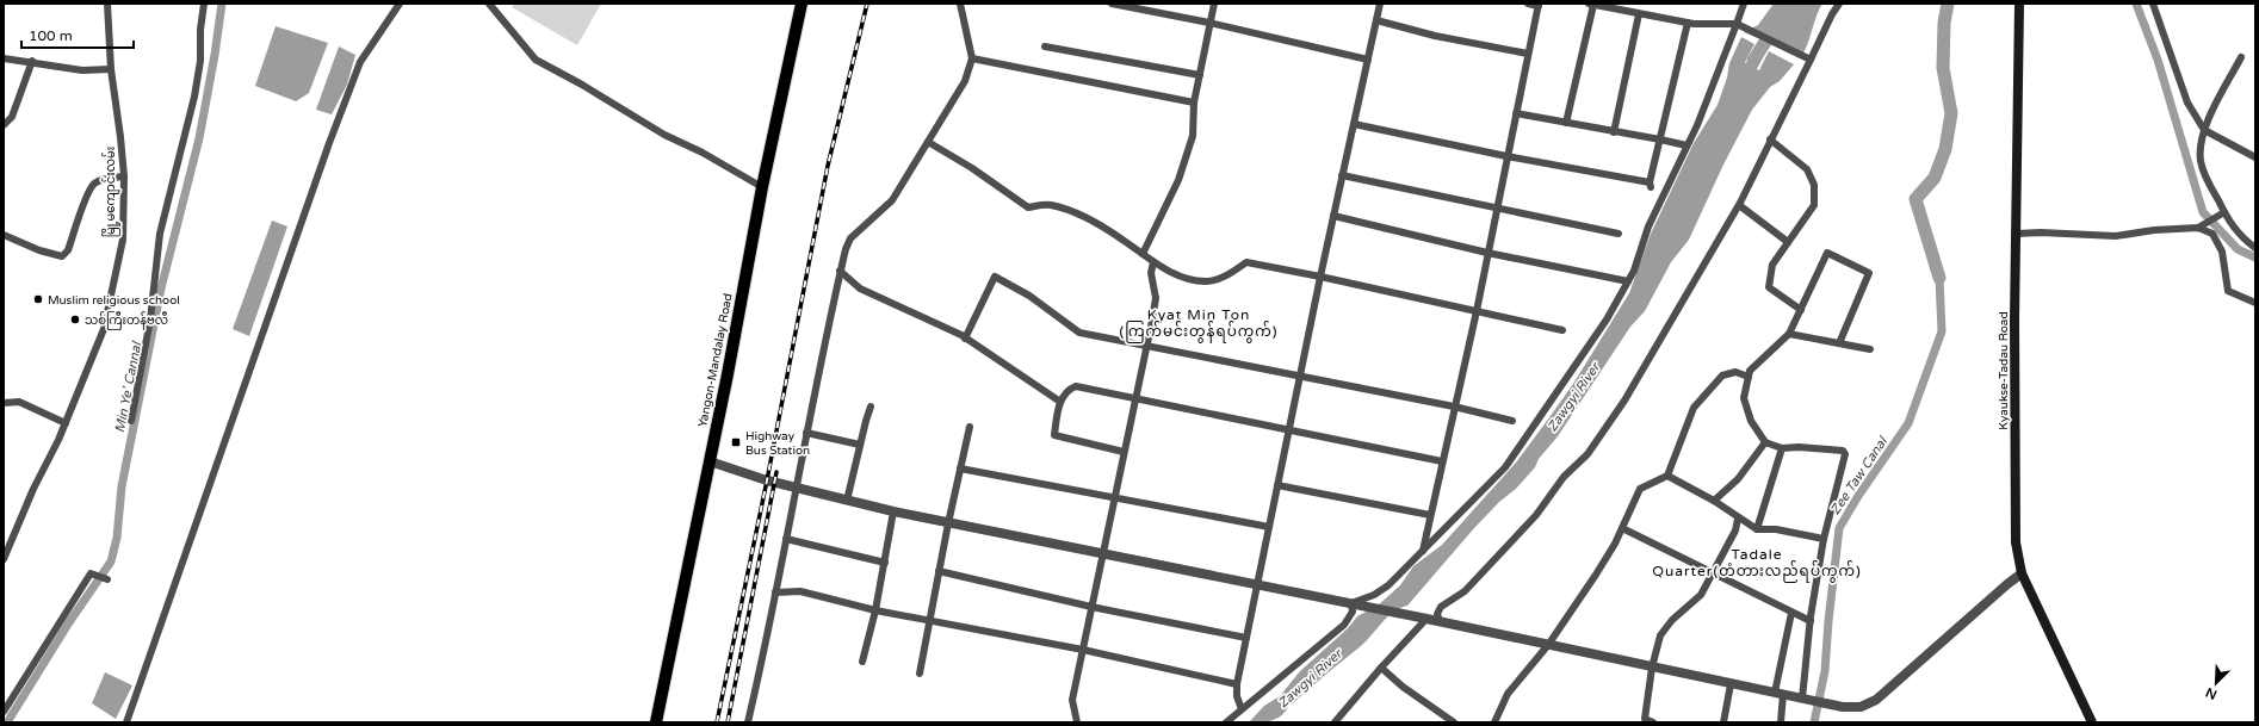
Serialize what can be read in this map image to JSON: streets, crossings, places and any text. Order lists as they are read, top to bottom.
{
  "streets": {
    "highway": ["Yangon-Mandalay Road"],
    "main road": ["Kyaukse-Tadau Road"],
    "street": ["မြို့မကျောင်းလမ်း"]
  },
  "districts": ["Kyat Min Ton (ကြက်မင်းတွန်ရပ်ကွက်)", "Tadale Quarter(တံတားလည်ရပ်ကွက်)"],
  "water": ["Min Ye' Cannal", "Zawgyi River", "Zee Taw Canal"],
  "places": {
    "other": ["Muslim religious school", "သစ်ကြီးတန်ဗလီ"],
    "transit": ["Highway Bus Station"]
  },
  "scale_bar": "100 m",
  "north": "bottom left"
}
